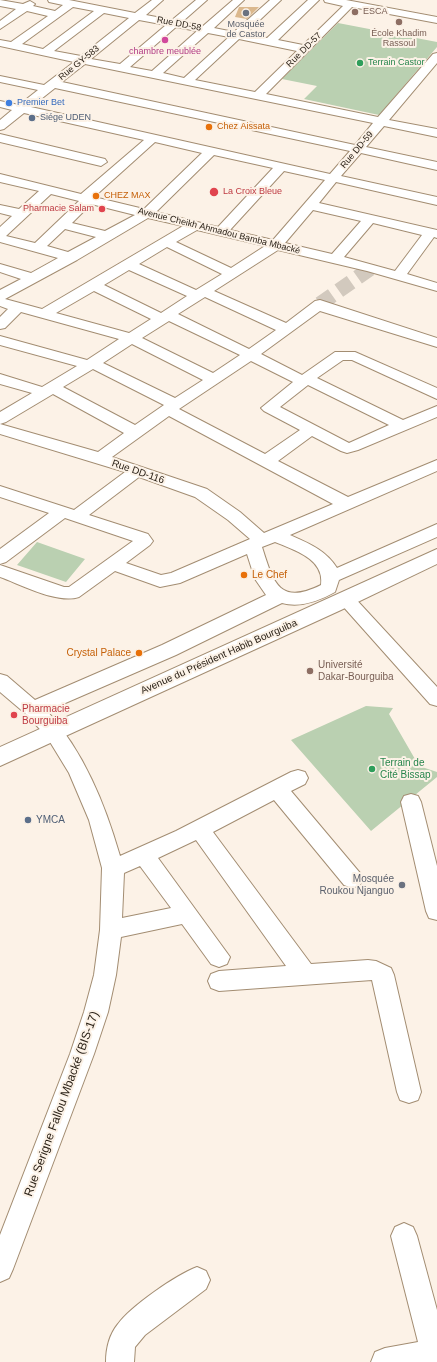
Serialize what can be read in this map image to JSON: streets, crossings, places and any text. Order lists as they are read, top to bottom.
{
  "streets": {
    "main road": ["Avenue du Président Habib Bourguiba"],
    "street": [
      "Rue DD-58",
      "Rue DD-57",
      "Rue GY-583",
      "Rue DD-59",
      "Avenue Cheikh Ahmadou Bamba Mbacké",
      "Rue DD-116",
      "Rue Serigne Fallou Mbacké (BIS-17)"
    ]
  },
  "crossings": [
    ["Rue DD-58", "Rue DD-57"],
    ["Rue DD-58", "Rue GY-583"],
    ["Rue DD-59", "Avenue Cheikh Ahmadou Bamba Mbacké"],
    ["Avenue du Président Habib Bourguiba", "Rue Serigne Fallou Mbacké (BIS-17)"]
  ],
  "places": [
    "ESCA",
    "Mosquée de Castor",
    "École Khadim Rassoul",
    "chambre meublée",
    "Terrain Castor",
    "Premier Bet",
    "Siége UDEN",
    "Chez Aissata",
    "La Croix Bleue",
    "CHEZ MAX",
    "Pharmacie Salam",
    "Le Chef",
    "Crystal Palace",
    "Université Dakar-Bourguiba",
    "Pharmacie Bourguiba",
    "Terrain de Cité Bissap",
    "YMCA",
    "Mosquée Roukou Njanguo"
  ]
}
